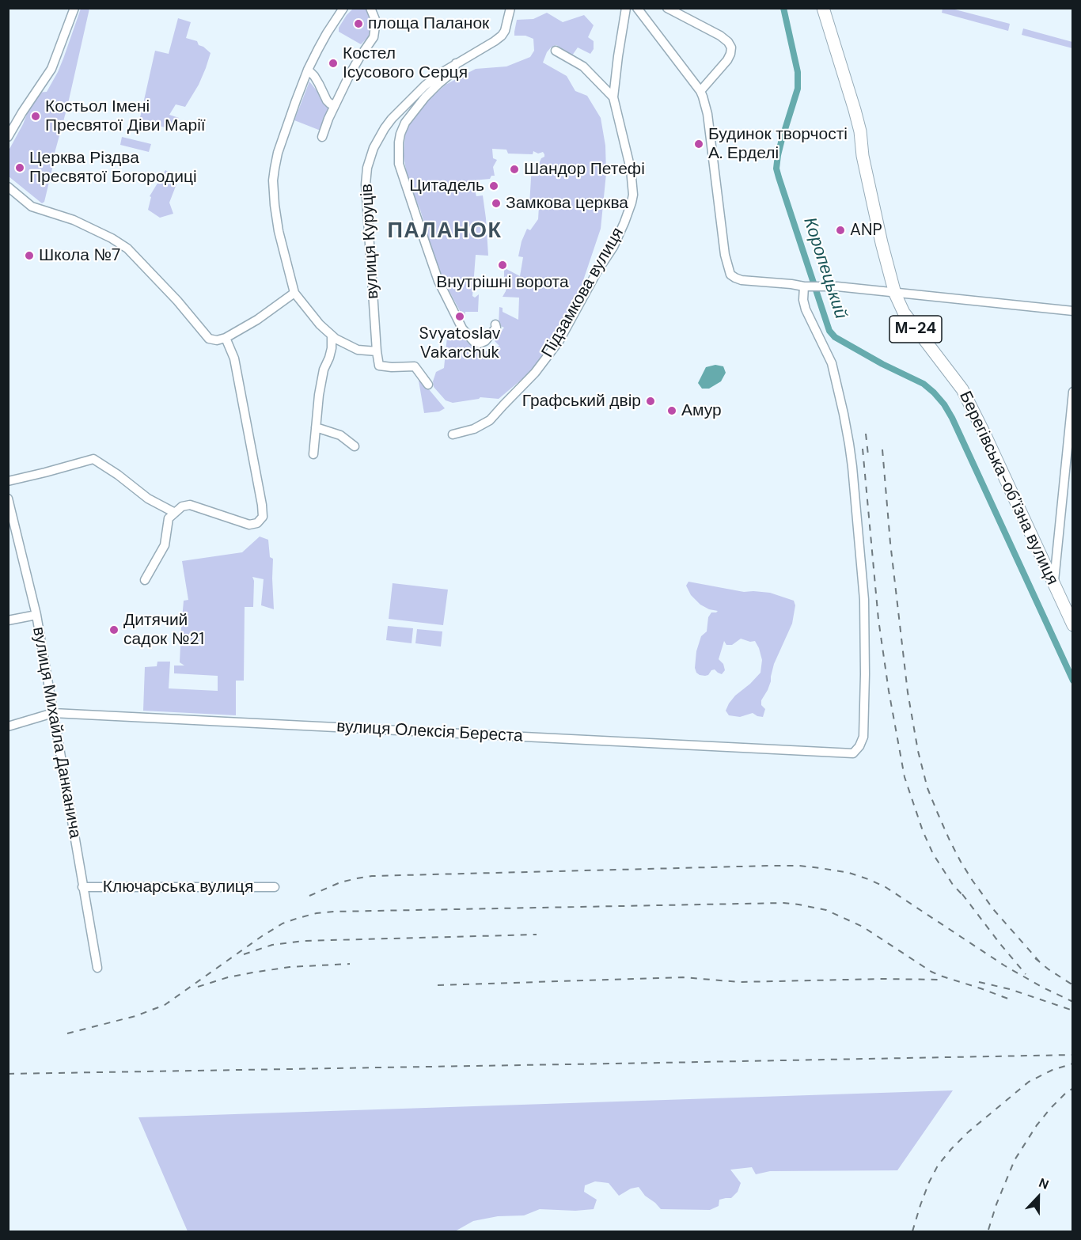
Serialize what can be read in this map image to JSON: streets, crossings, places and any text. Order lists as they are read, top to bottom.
{
  "streets": {
    "highway": ["М-24", "Берегівська-обʼїзна вулиця"],
    "street": [
      "вулиця Куруців",
      "Підзамкова вулиця",
      "вулиця Олексія Береста",
      "вулиця Михайла Данканича",
      "Ключарська вулиця"
    ]
  },
  "crossings": [
    ["вулиця Олексія Береста", "вулиця Михайла Данканича"],
    ["вулиця Михайла Данканича", "Ключарська вулиця"]
  ],
  "districts": ["ПАЛАНОК"],
  "water": ["Коропецький"],
  "places": [
    "площа Паланок",
    "Костел Ісусового Серця",
    "Костьол Імені Пресвятої Діви Марії",
    "Будинок творчості А. Ерделі",
    "Церква Різдва Пресвятої Богородиці",
    "Шандор Петефі",
    "Цитадель",
    "Замкова церква",
    "ANP",
    "Школа №7",
    "Внутрішні ворота",
    "Svyatoslav Vakarchuk",
    "Графський двір",
    "Амур",
    "Дитячий садок №21"
  ],
  "north": "top"
}
